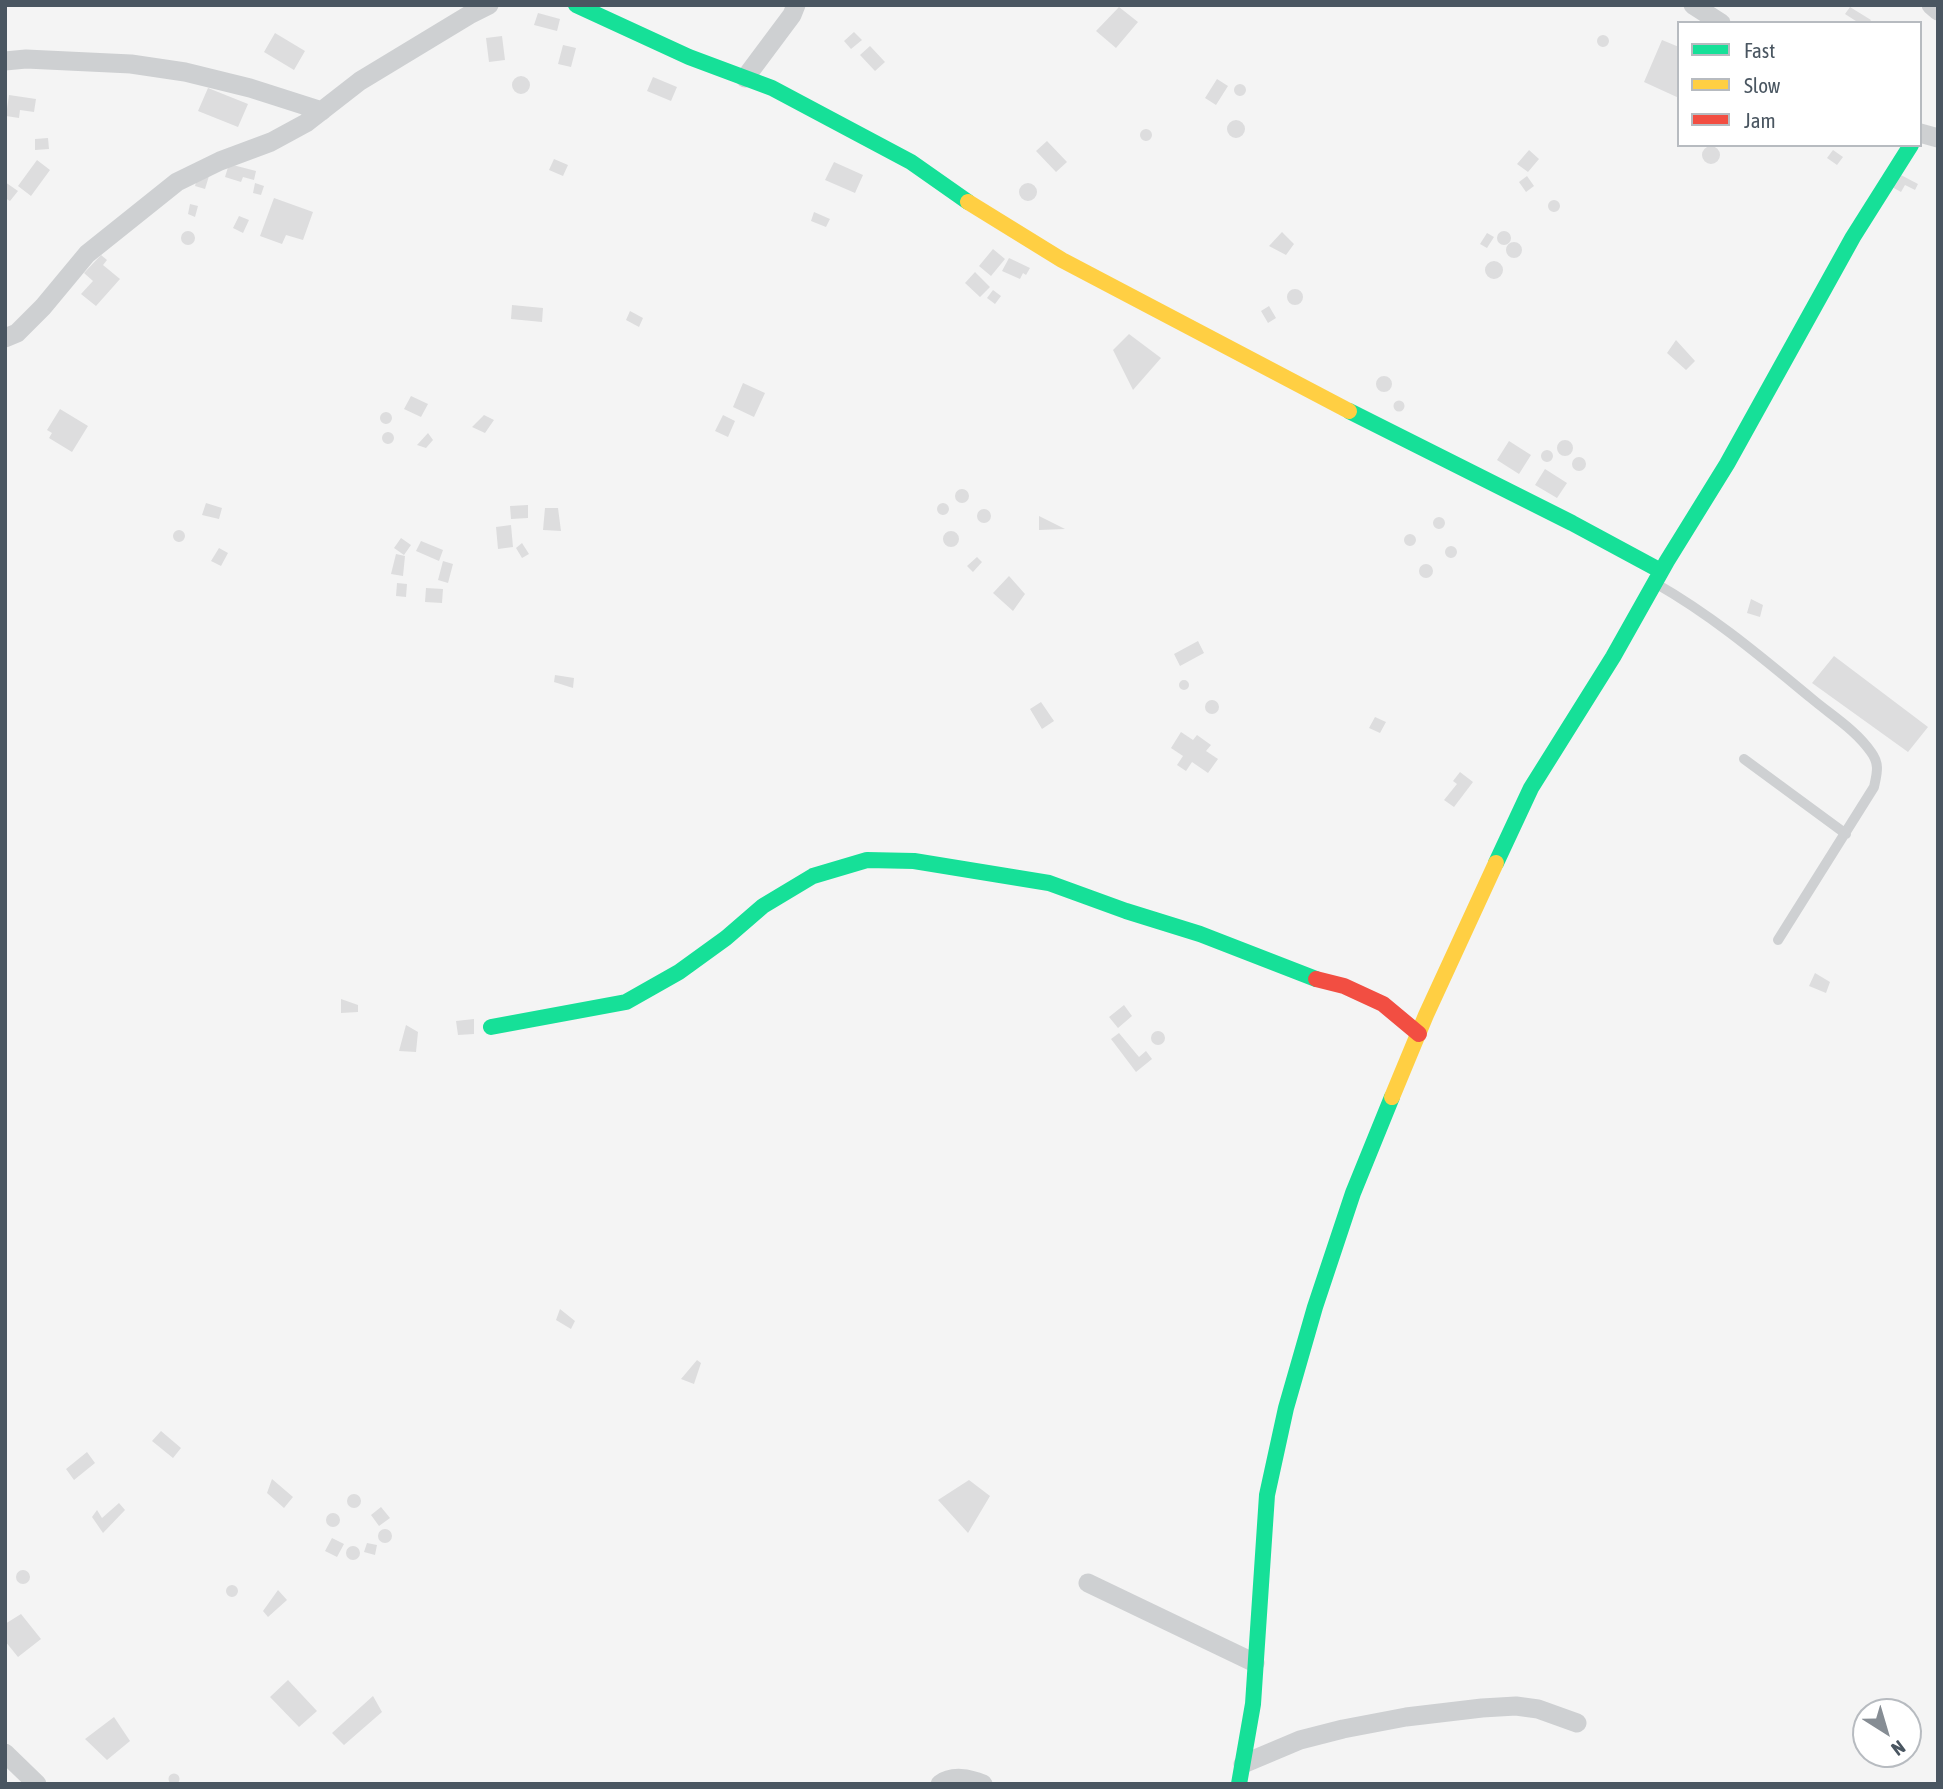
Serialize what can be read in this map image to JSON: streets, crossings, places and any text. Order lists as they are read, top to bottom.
{
  "legend": ["Fast", "Slow", "Jam"],
  "north": "bottom right"
}
